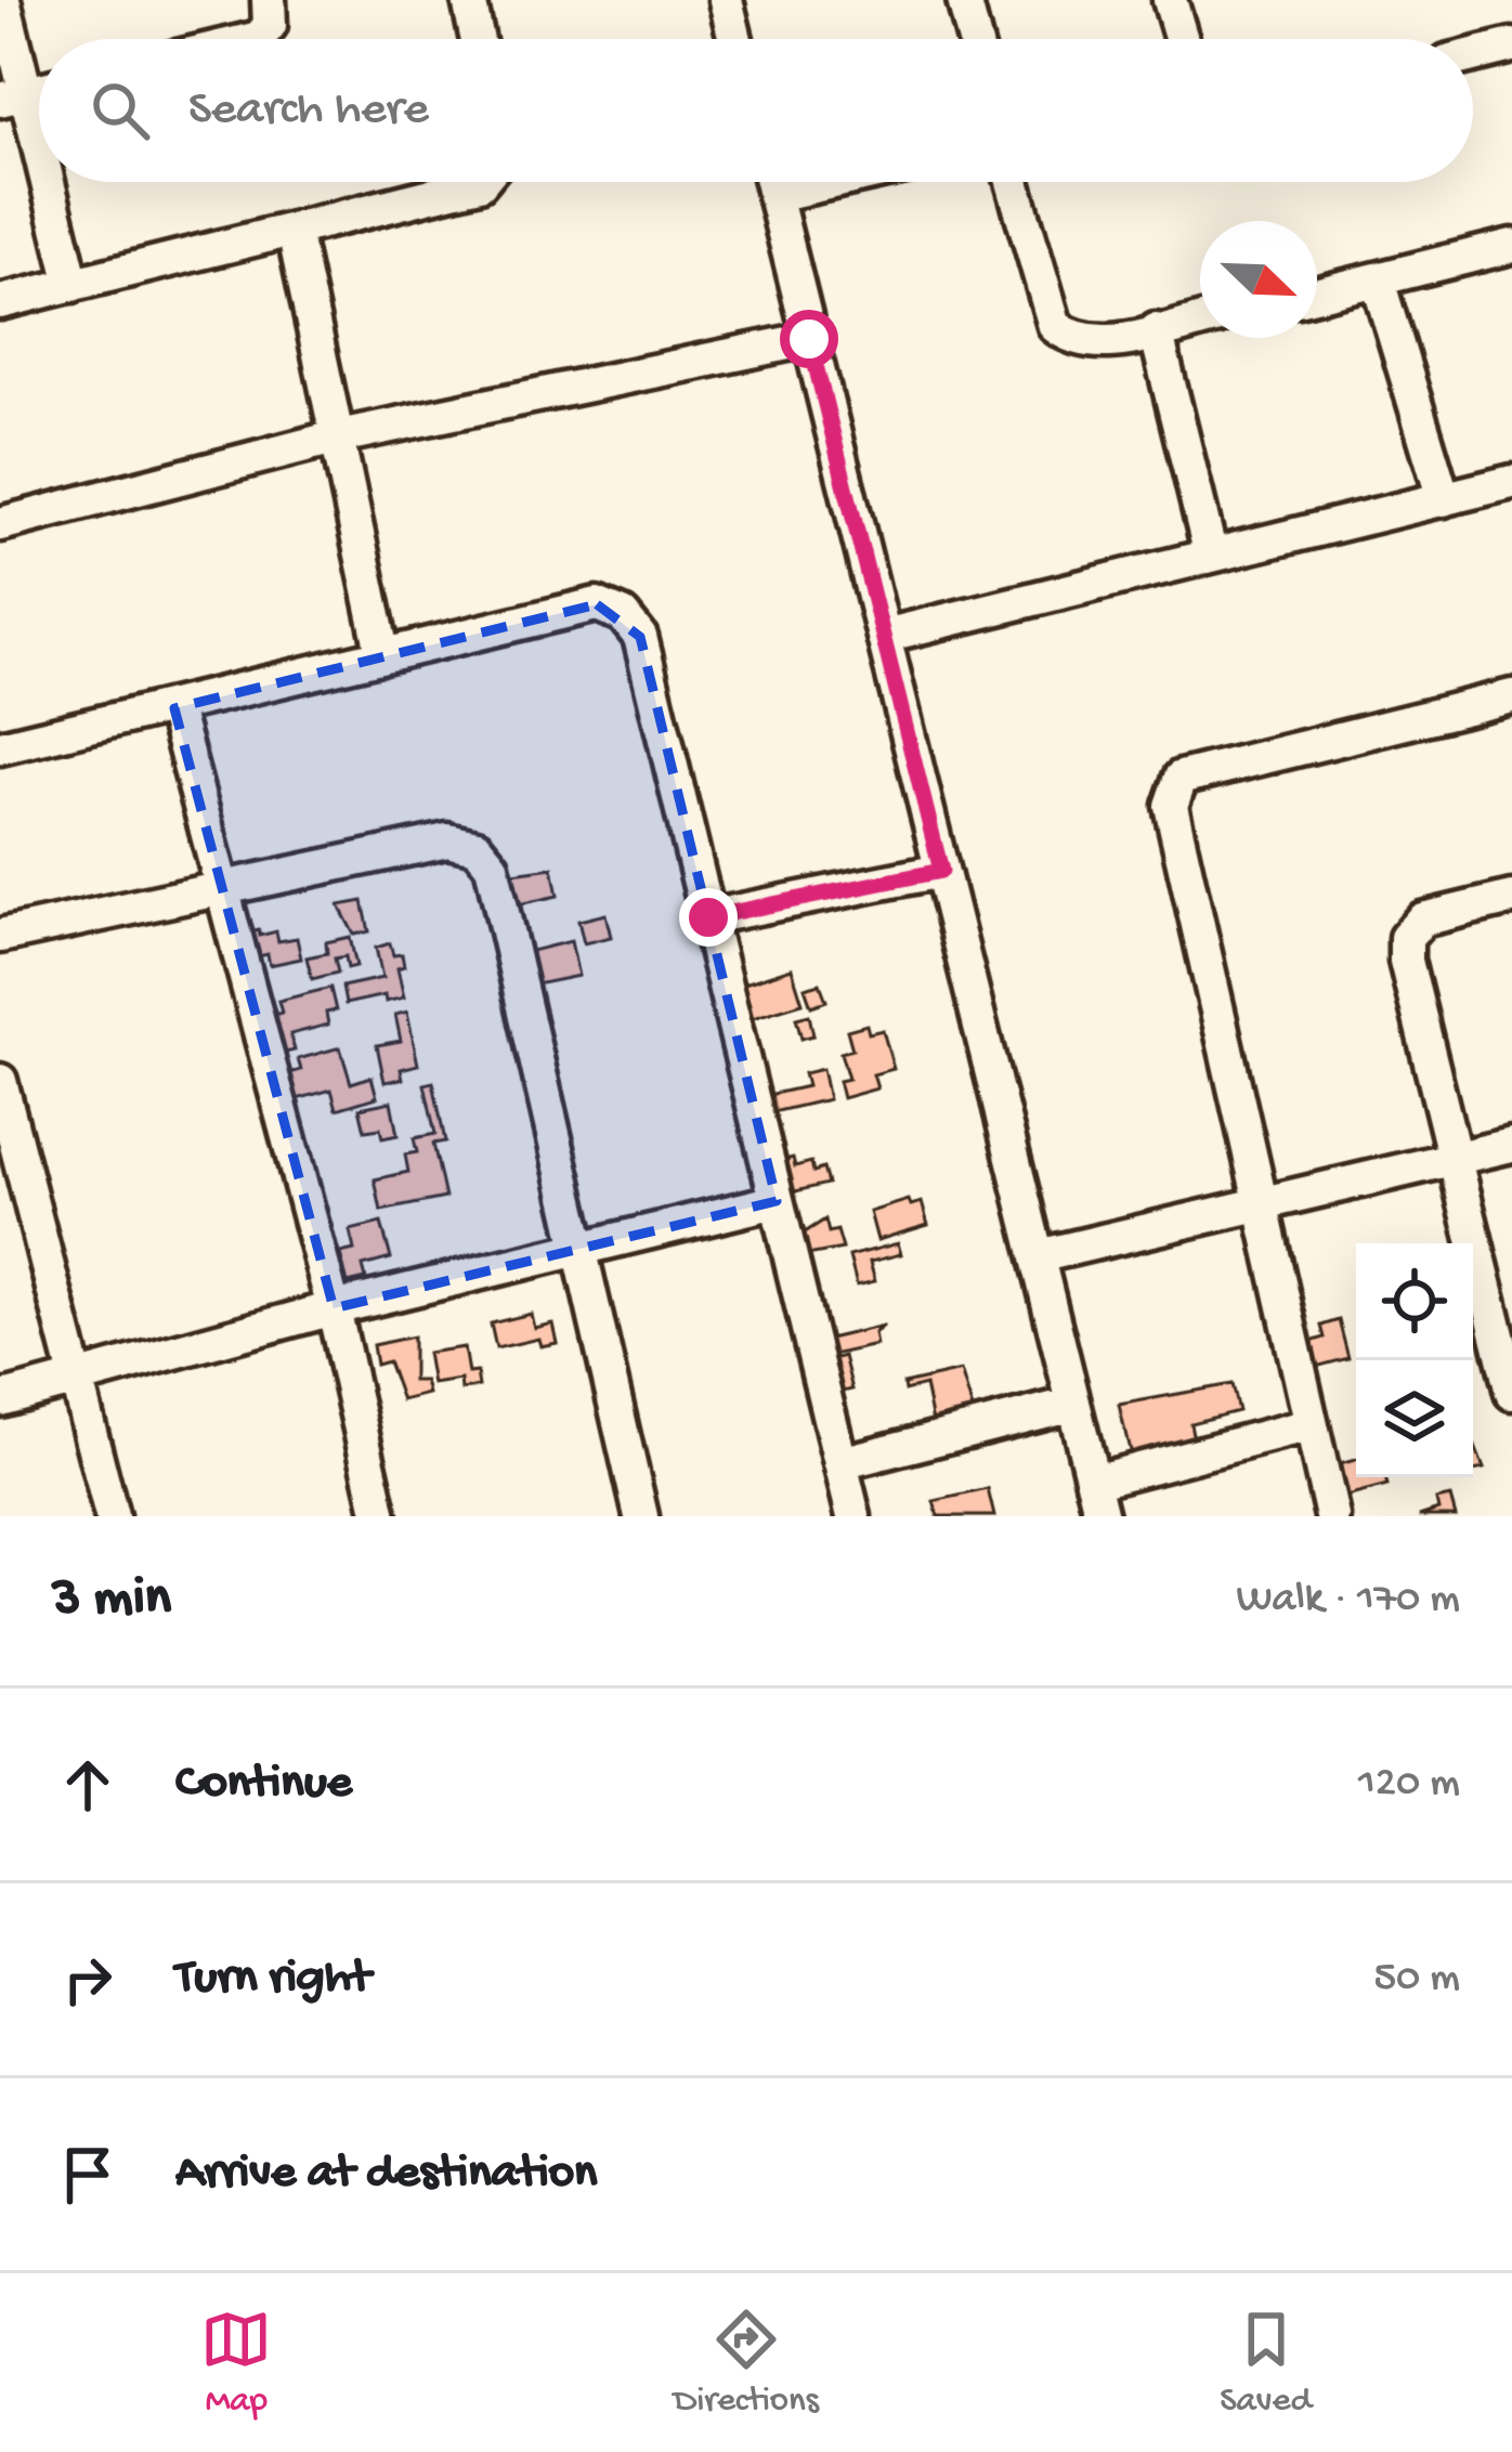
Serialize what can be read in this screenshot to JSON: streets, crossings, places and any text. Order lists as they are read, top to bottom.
{
  "north": "bottom right",
  "page": {
    "search": "Search here",
    "heading": ["3 min", "Walk · 170 m"],
    "list": [
      ["Continue", "120 m"],
      ["Turn right", "50 m"],
      "Arrive at destination"
    ],
    "nav": ["Map", "Directions", "Saved"]
  }
}
